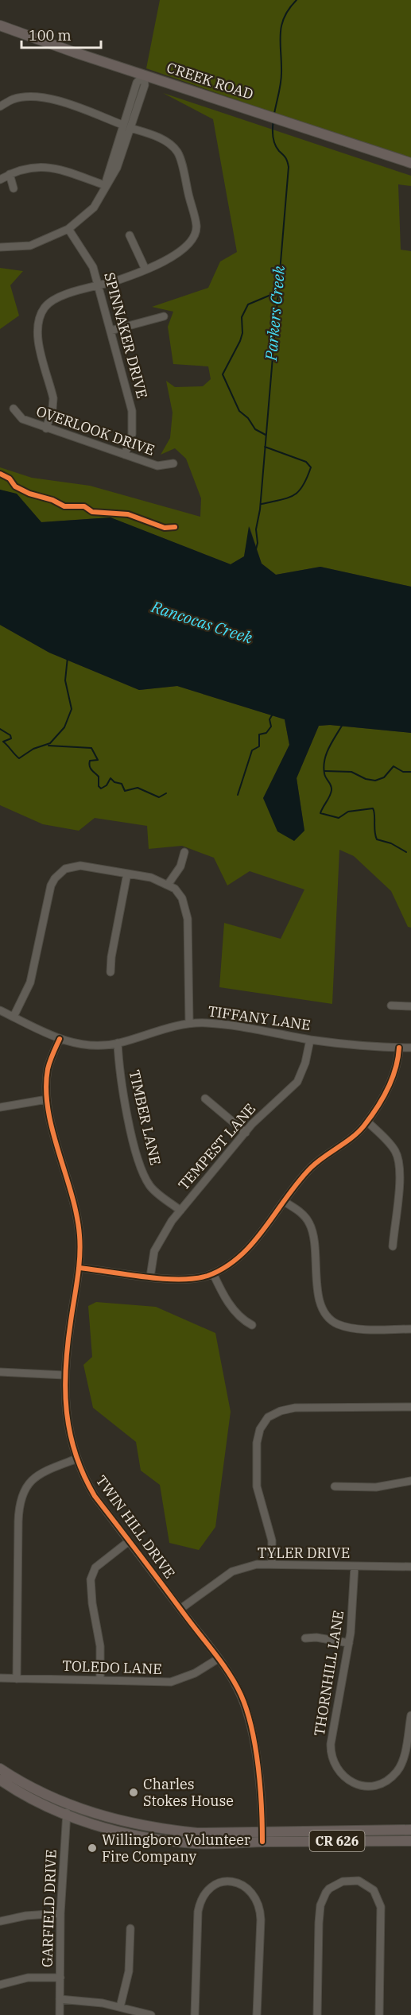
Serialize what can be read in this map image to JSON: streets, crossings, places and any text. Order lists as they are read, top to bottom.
{
  "streets": {
    "main road": ["CREEK ROAD", "CR 626"],
    "street": [
      "SPINNAKER DRIVE",
      "OVERLOOK DRIVE",
      "TIFFANY LANE",
      "TIMBER LANE",
      "TEMPEST LANE",
      "TWIN HILL DRIVE",
      "TYLER DRIVE",
      "TOLEDO LANE",
      "THORNHILL LANE",
      "GARFIELD DRIVE"
    ]
  },
  "crossings": [
    ["SPINNAKER DRIVE", "OVERLOOK DRIVE"],
    ["TIFFANY LANE", "TIMBER LANE"],
    ["TIFFANY LANE", "TEMPEST LANE"],
    ["TIFFANY LANE", "TWIN HILL DRIVE"],
    ["TIMBER LANE", "TEMPEST LANE"],
    ["TWIN HILL DRIVE", "TYLER DRIVE"],
    ["TWIN HILL DRIVE", "TOLEDO LANE"],
    ["TWIN HILL DRIVE", "CR 626"],
    ["TYLER DRIVE", "THORNHILL LANE"],
    ["CR 626", "GARFIELD DRIVE"]
  ],
  "water": ["Parkers Creek", "Rancocas Creek"],
  "places": ["Charles Stokes House", "Willingboro Volunteer Fire Company"],
  "scale_bar": "100 m"
}
